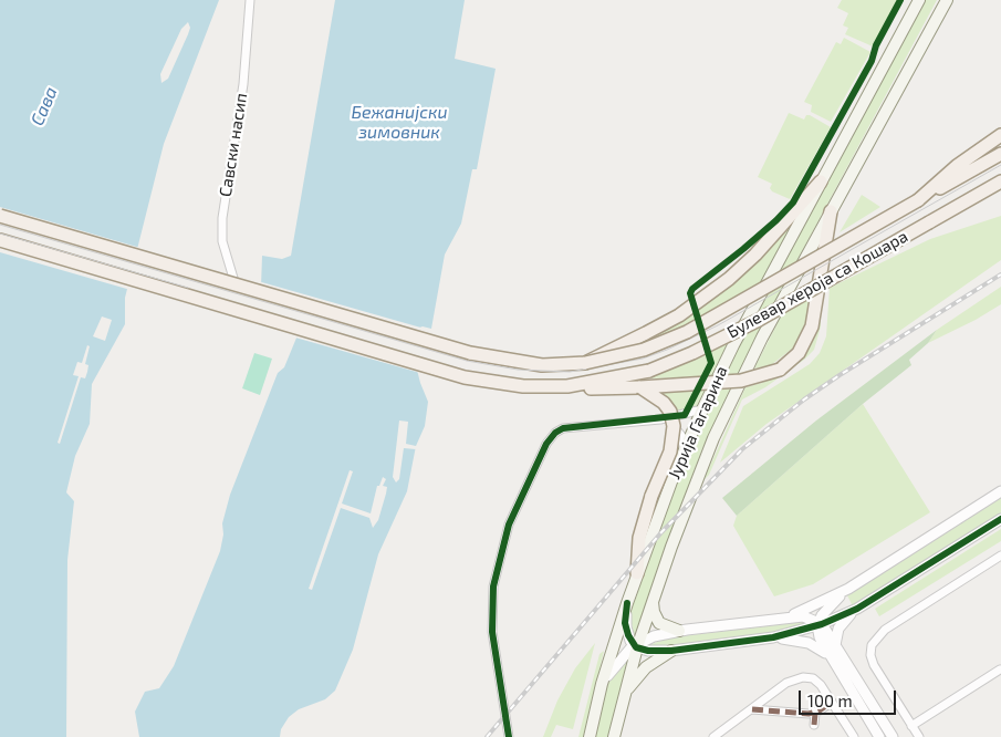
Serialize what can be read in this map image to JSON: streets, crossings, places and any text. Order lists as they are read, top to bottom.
{
  "streets": {
    "main road": ["Булевар хероја са Кошара", "Јурија Гагарина"],
    "street": ["Савски насип"]
  },
  "water": ["Сава", "Бежанијски зимовник"],
  "scale_bar": "100 m"
}
